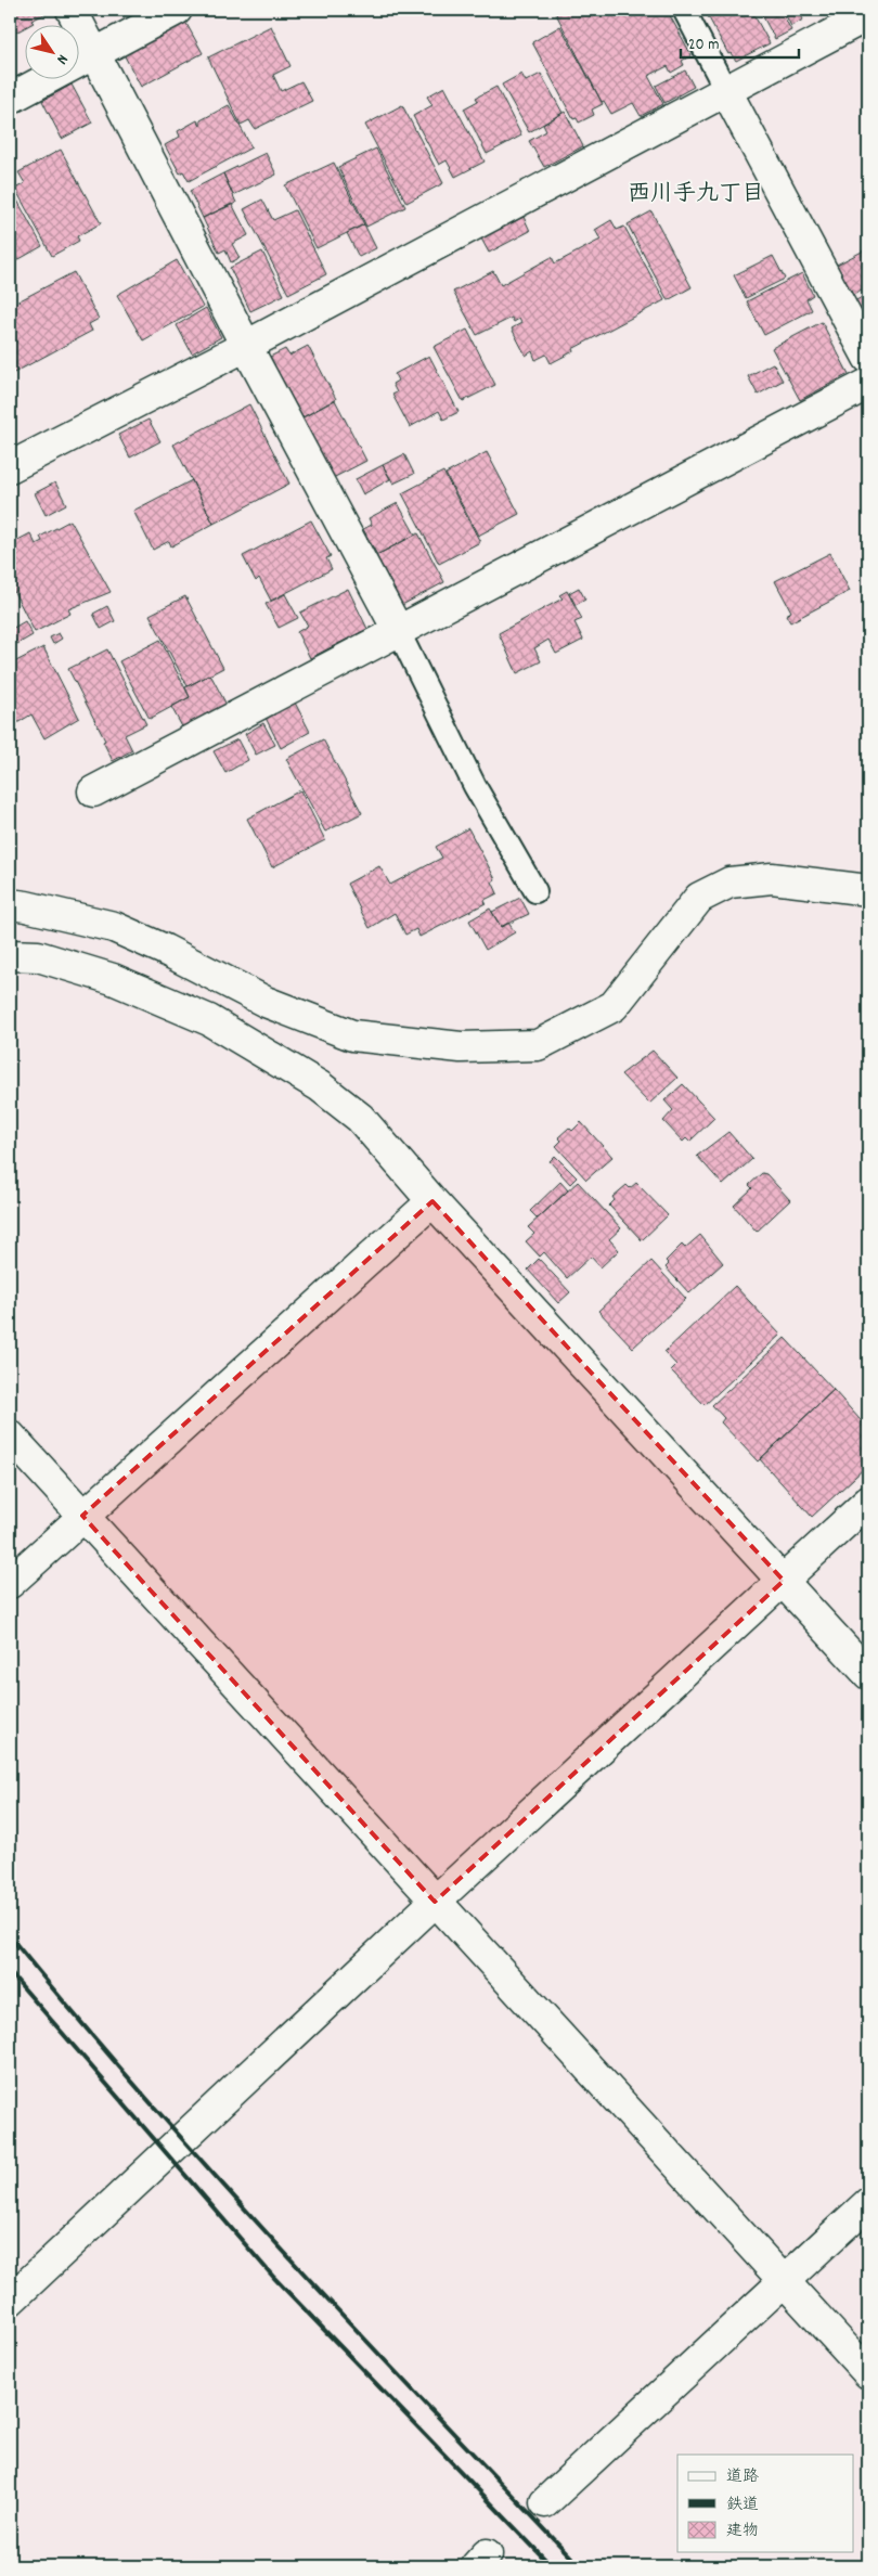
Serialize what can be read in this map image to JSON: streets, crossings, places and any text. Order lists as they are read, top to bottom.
{
  "districts": ["西川手九丁目"],
  "legend": ["道路", "鉄道", "建物"],
  "scale_bar": "20 m",
  "north": "bottom right"
}
